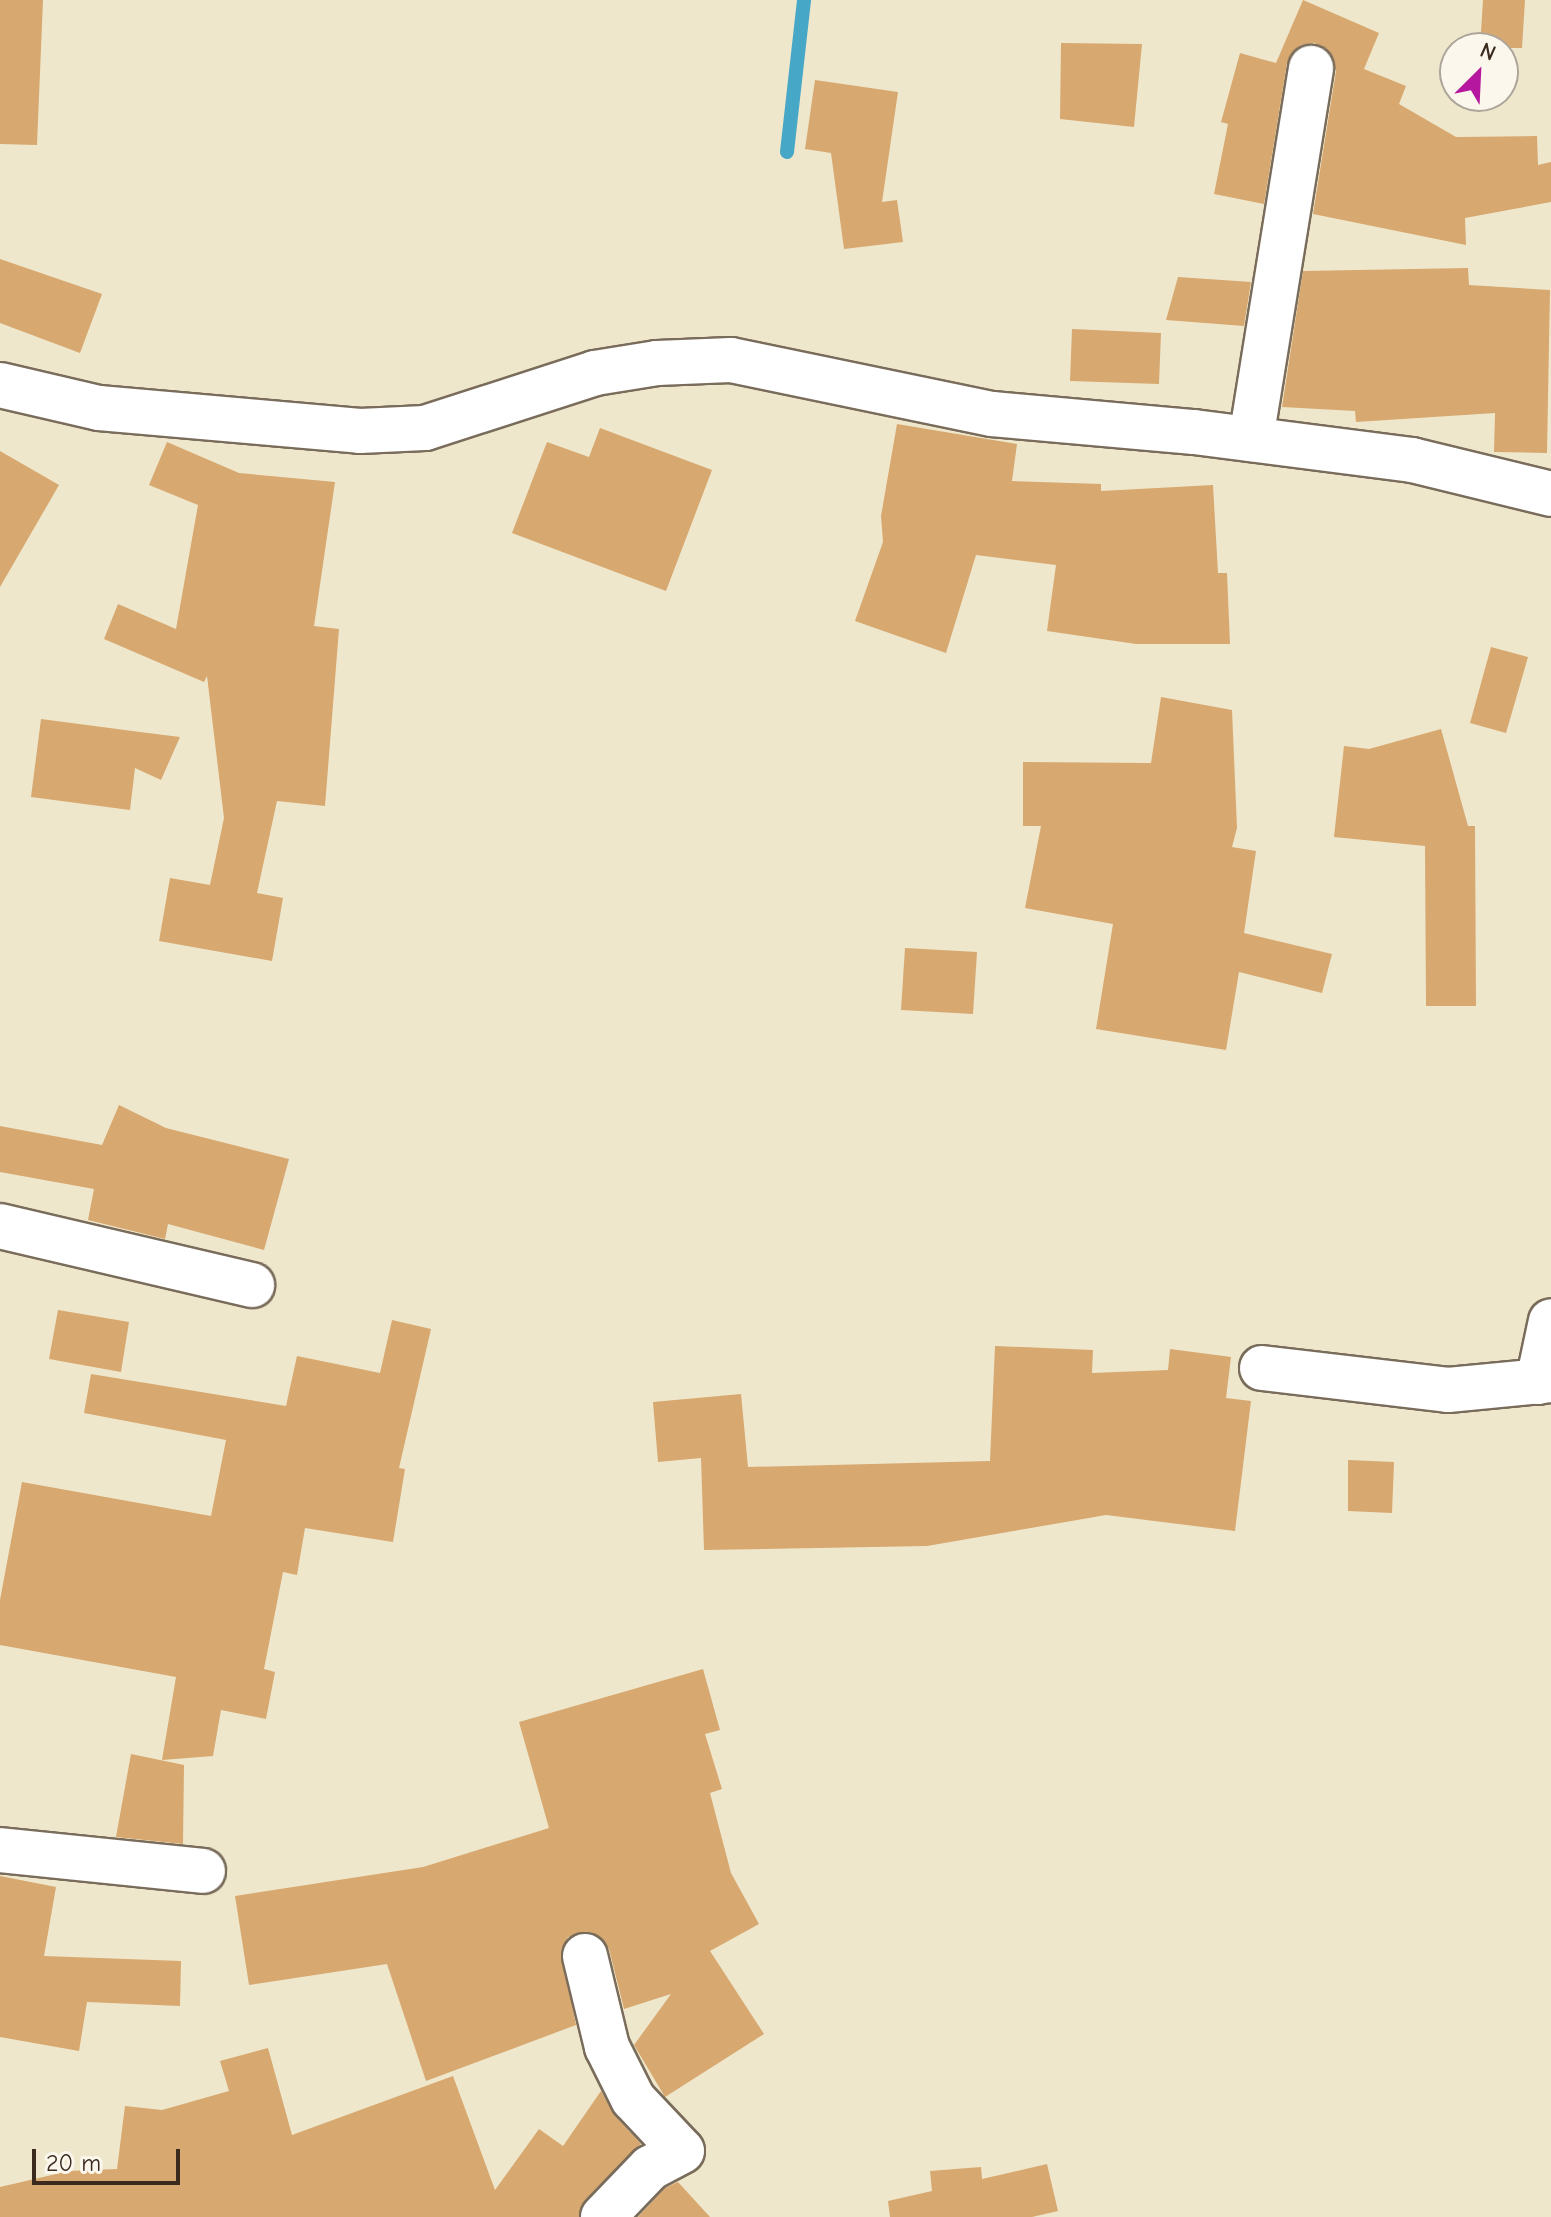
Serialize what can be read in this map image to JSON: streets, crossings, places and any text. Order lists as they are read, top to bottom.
{
  "scale_bar": "20 m",
  "north": "top right"
}
